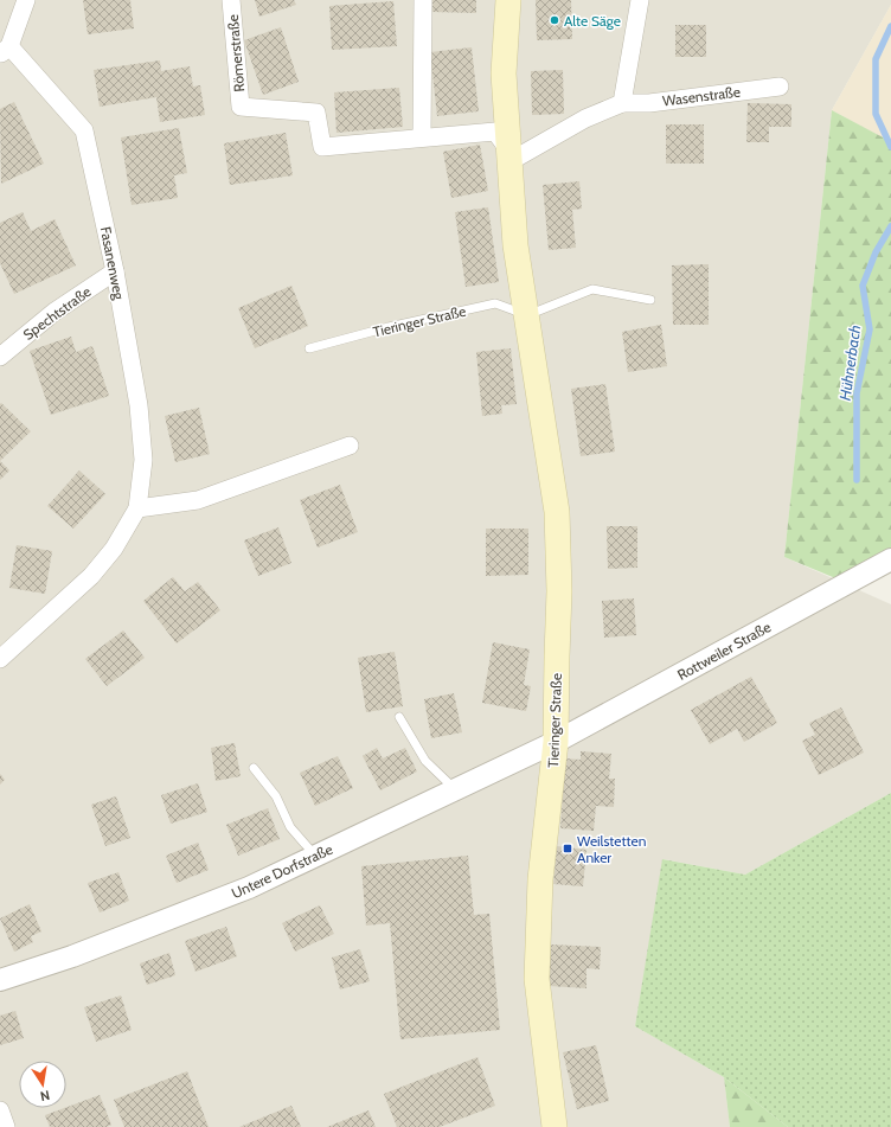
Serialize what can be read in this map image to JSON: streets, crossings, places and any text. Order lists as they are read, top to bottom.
{
  "streets": {
    "main road": ["Tieringer Straße"],
    "street": [
      "Römerstraße",
      "Wasenstraße",
      "Fasanenweg",
      "Spechtstraße",
      "Rottweiler Straße",
      "Untere Dorfstraße"
    ]
  },
  "crossings": [
    ["Wasenstraße", "Tieringer Straße"],
    ["Fasanenweg", "Spechtstraße"],
    ["Tieringer Straße", "Rottweiler Straße"],
    ["Tieringer Straße", "Untere Dorfstraße"],
    ["Rottweiler Straße", "Untere Dorfstraße"]
  ],
  "water": ["Hühnerbach"],
  "places": {
    "other": ["Alte Säge"],
    "transit": ["Weilstetten Anker"]
  },
  "north": "bottom"
}
